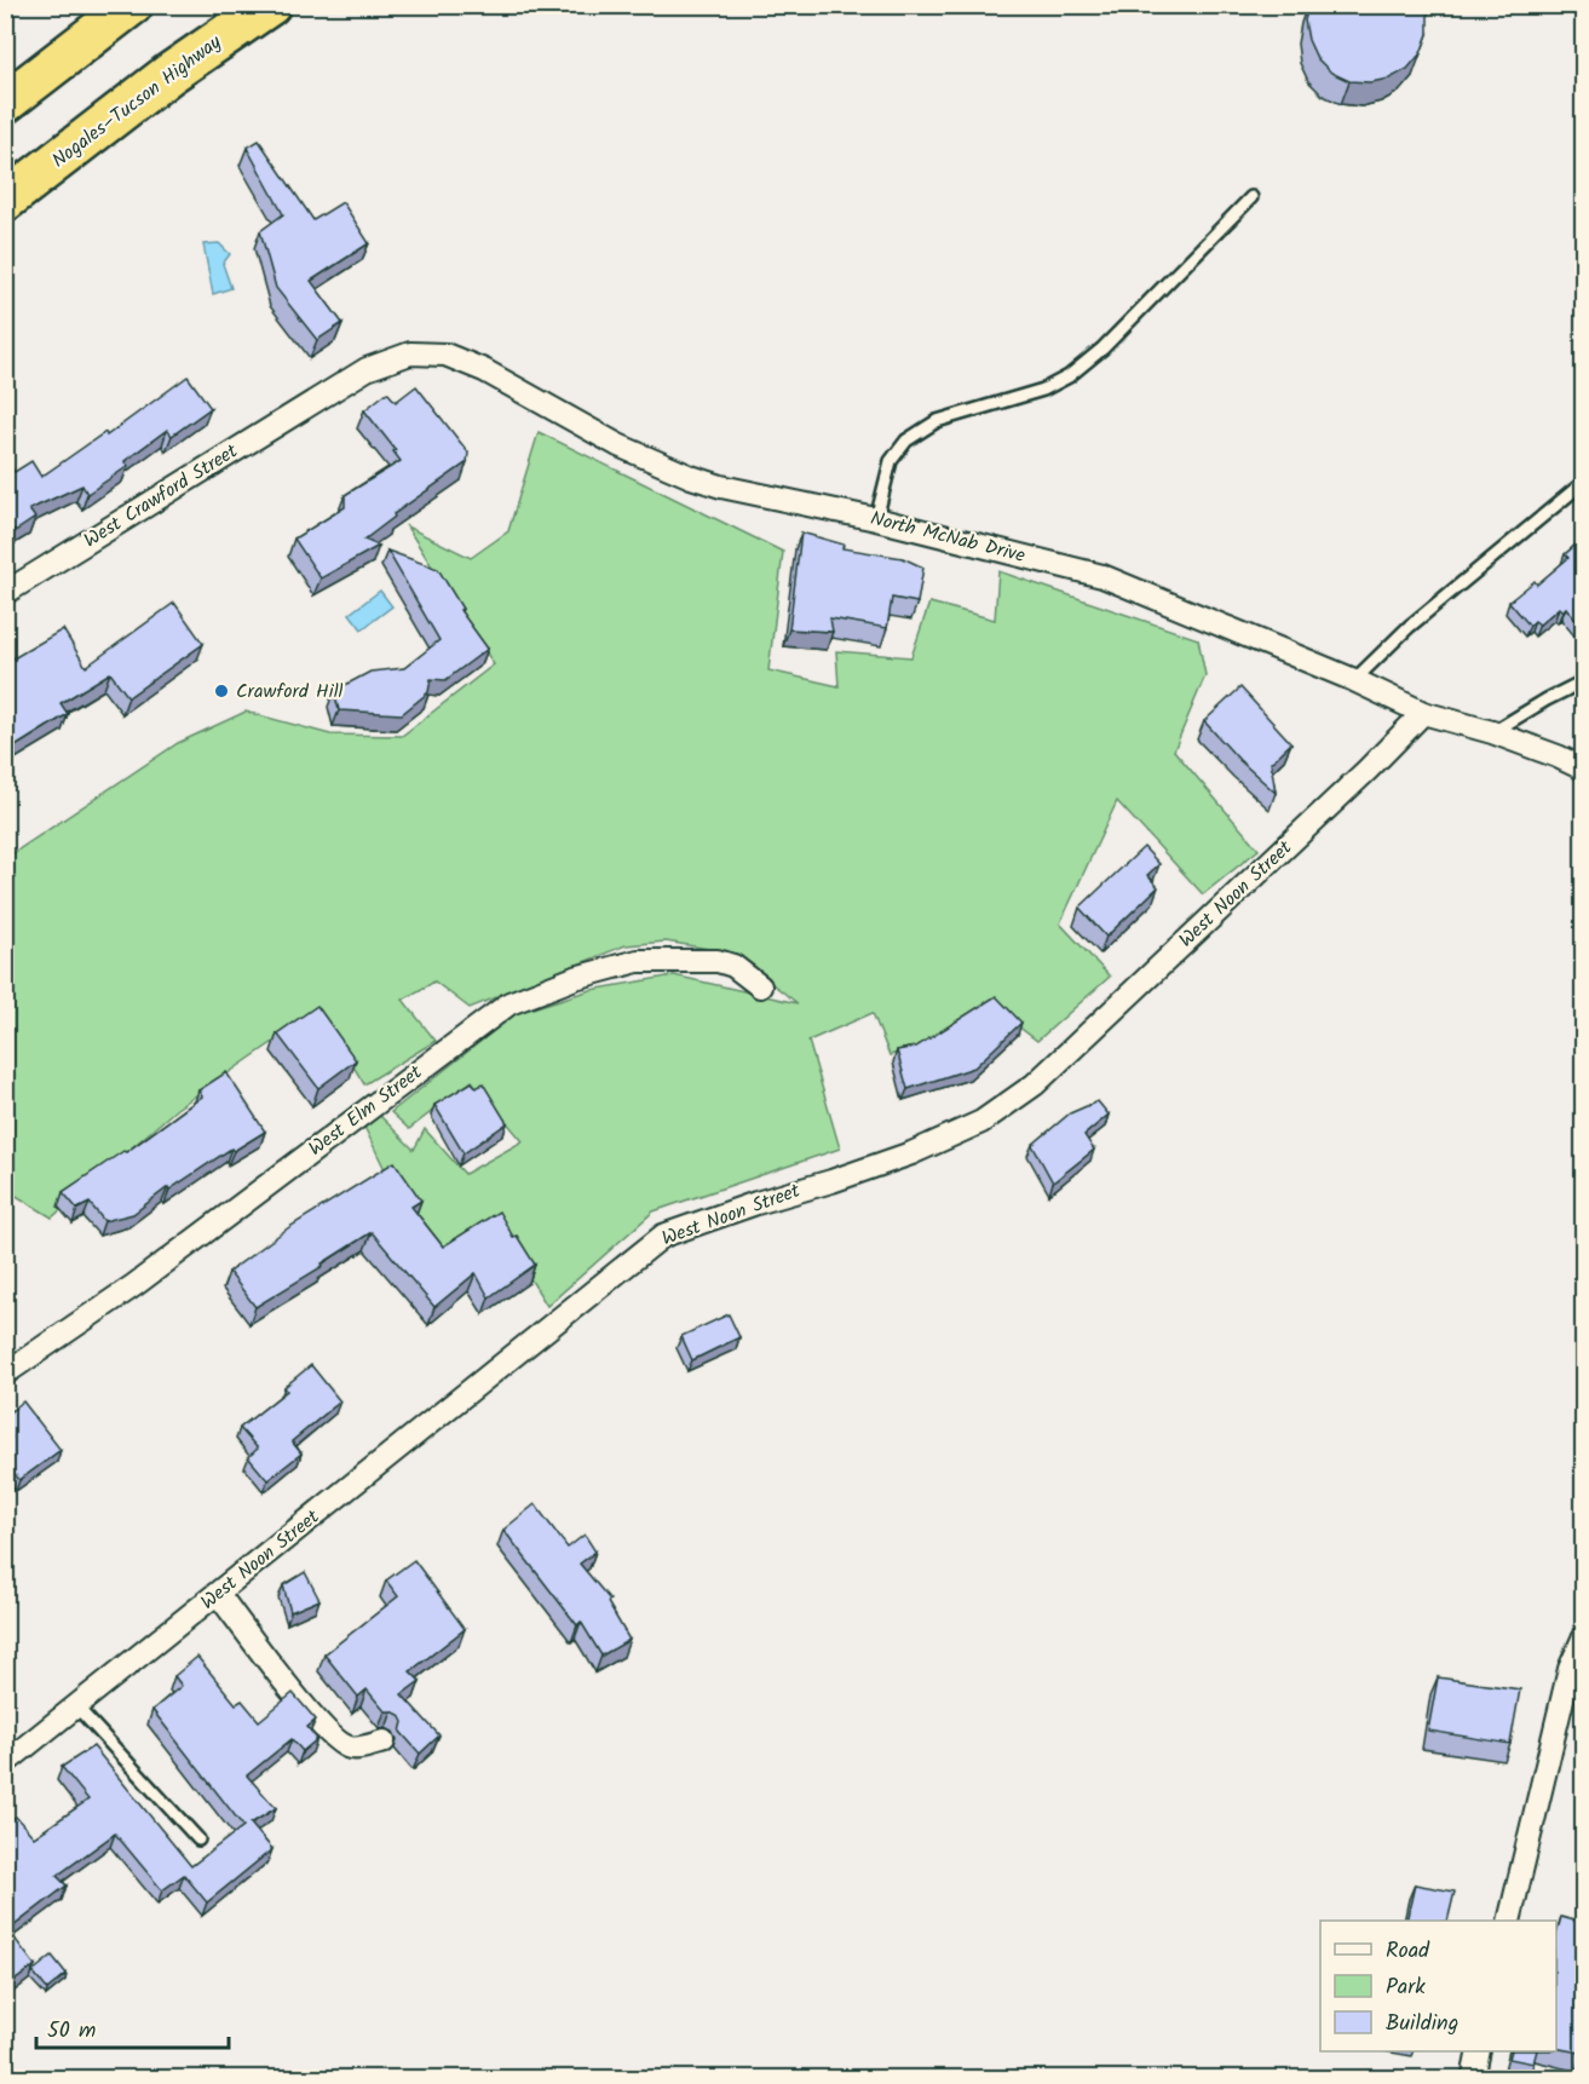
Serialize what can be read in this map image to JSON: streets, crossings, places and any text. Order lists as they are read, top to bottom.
{
  "streets": {
    "highway": ["Nogales–Tucson Highway"],
    "street": [
      "West Crawford Street",
      "North McNab Drive",
      "West Noon Street",
      "West Elm Street"
    ]
  },
  "crossings": [
    ["West Crawford Street", "North McNab Drive"],
    ["North McNab Drive", "West Noon Street"]
  ],
  "places": ["Crawford Hill"],
  "legend": ["Road", "Park", "Building"],
  "scale_bar": "50 m"
}
